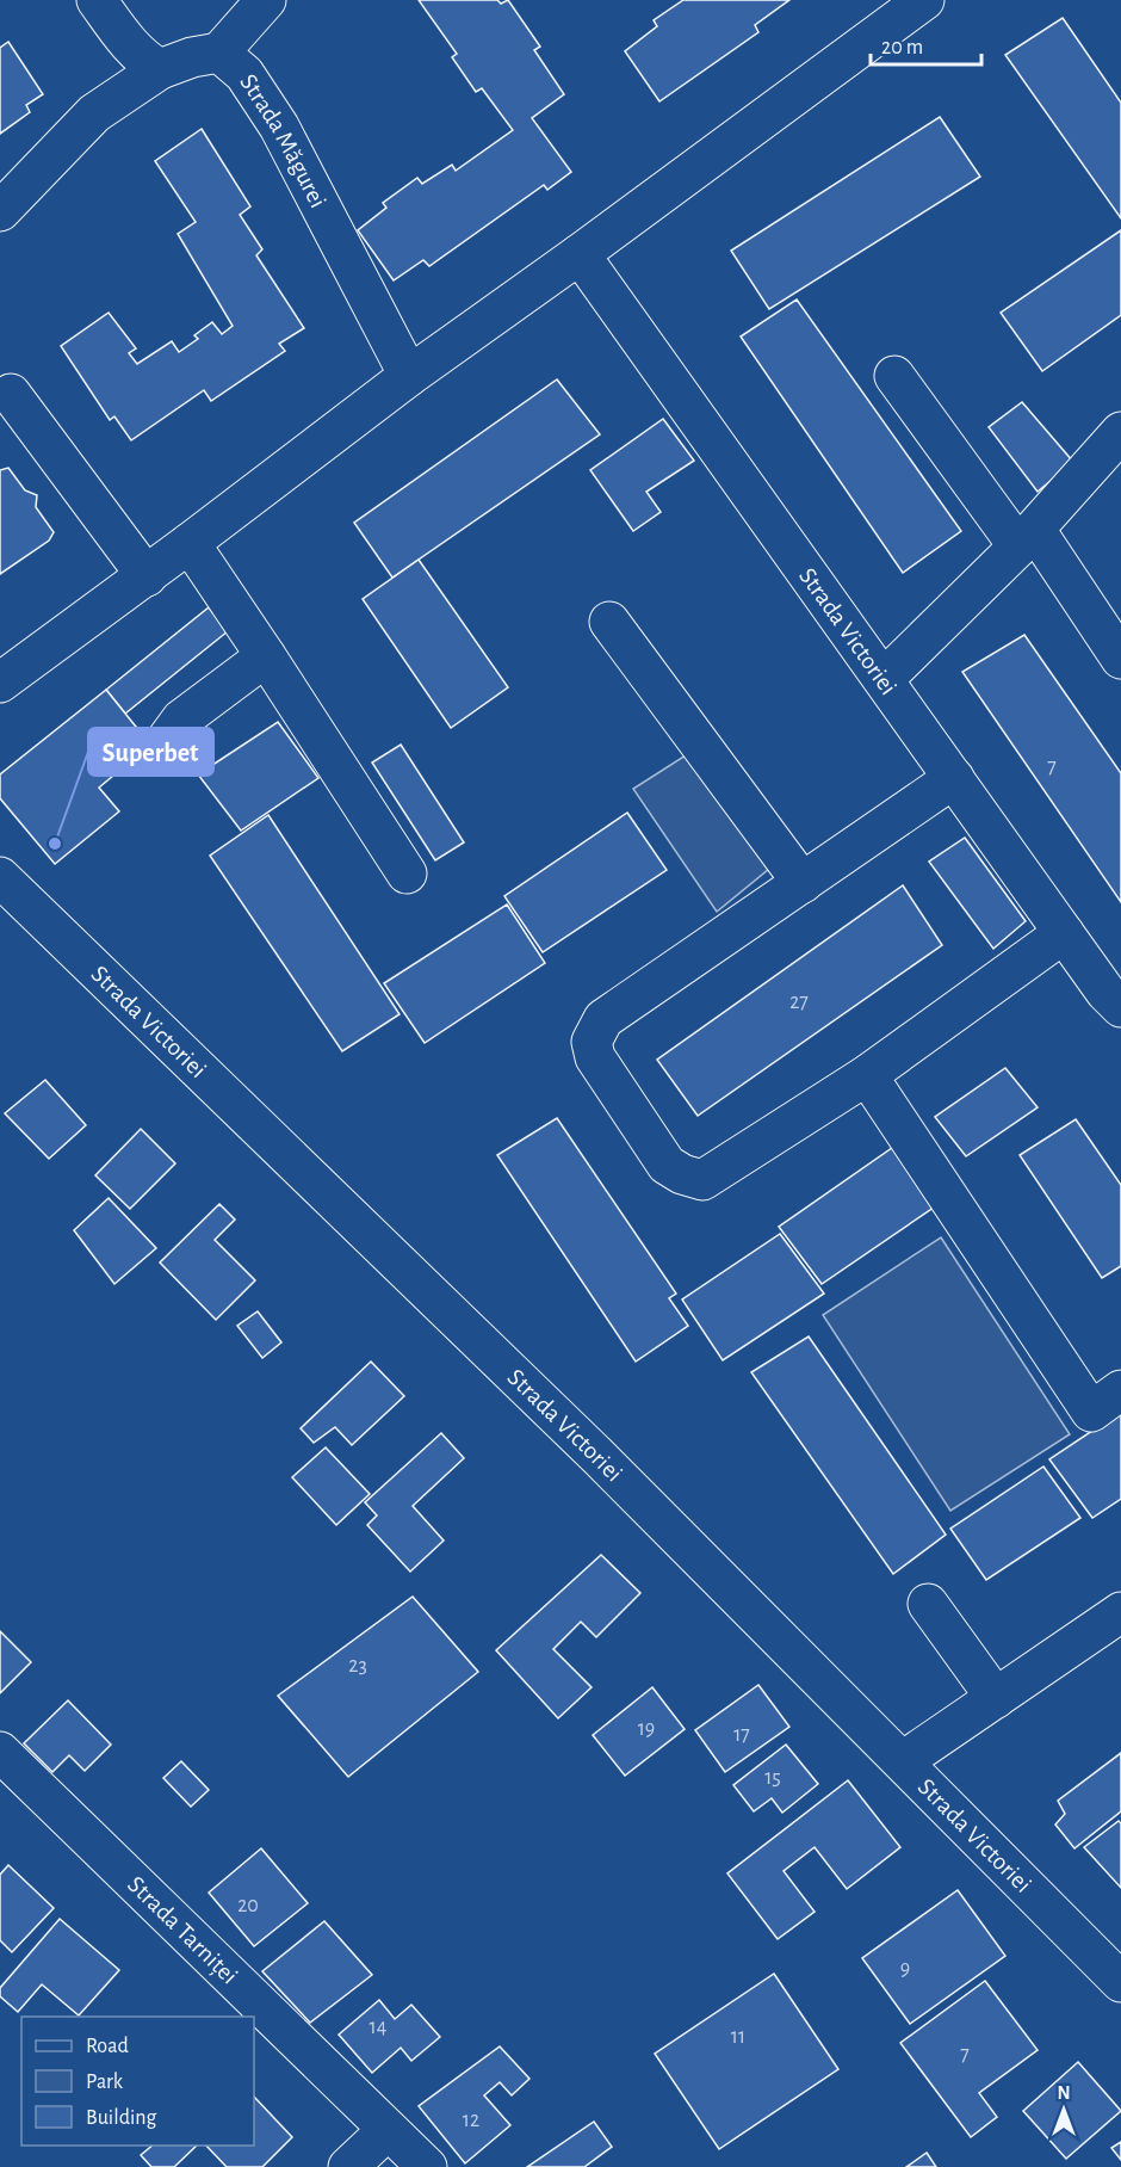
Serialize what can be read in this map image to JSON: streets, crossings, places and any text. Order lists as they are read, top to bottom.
{
  "streets": {
    "street": ["Strada Măgurei", "Strada Victoriei", "Strada Tarniței"]
  },
  "places": ["Superbet"],
  "house_numbers": [
    "7",
    "27",
    "23",
    "19",
    "17",
    "15",
    "20",
    "9",
    "14",
    "11",
    "7",
    "12"
  ],
  "legend": ["Road", "Park", "Building"],
  "scale_bar": "20 m",
  "north": "top"
}
